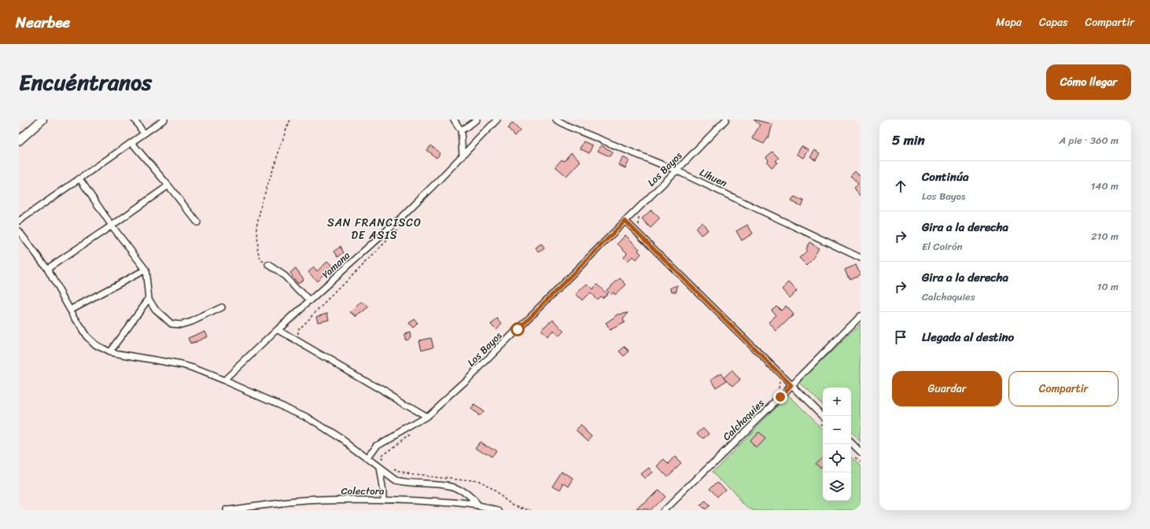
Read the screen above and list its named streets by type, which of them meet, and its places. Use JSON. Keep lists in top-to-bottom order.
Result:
{
  "streets": {
    "street": [
      "Los Bayos",
      "Lihuen",
      "Yamana",
      "Calchaquies",
      "Colectora"
    ]
  },
  "crossings": [
    ["Los Bayos", "Lihuen"]
  ],
  "districts": ["SAN FRANCISCO DE ASIS"],
  "page": {
    "header": "Nearbee",
    "nav": ["Mapa", "Capas", "Compartir"],
    "title": "Encuéntranos",
    "buttons": [
      "Cómo llegar",
      ["Guardar", "Compartir"]
    ],
    "heading": ["5 min", "A pie · 360 m"],
    "list": [
      ["Continúa", "Los Bayos", "140 m"],
      ["Gira a la derecha", "El Coirón", "210 m"],
      ["Gira a la derecha", "Calchaquies", "10 m"],
      "Llegada al destino"
    ],
    "map_buttons": ["+", "−"]
  }
}
